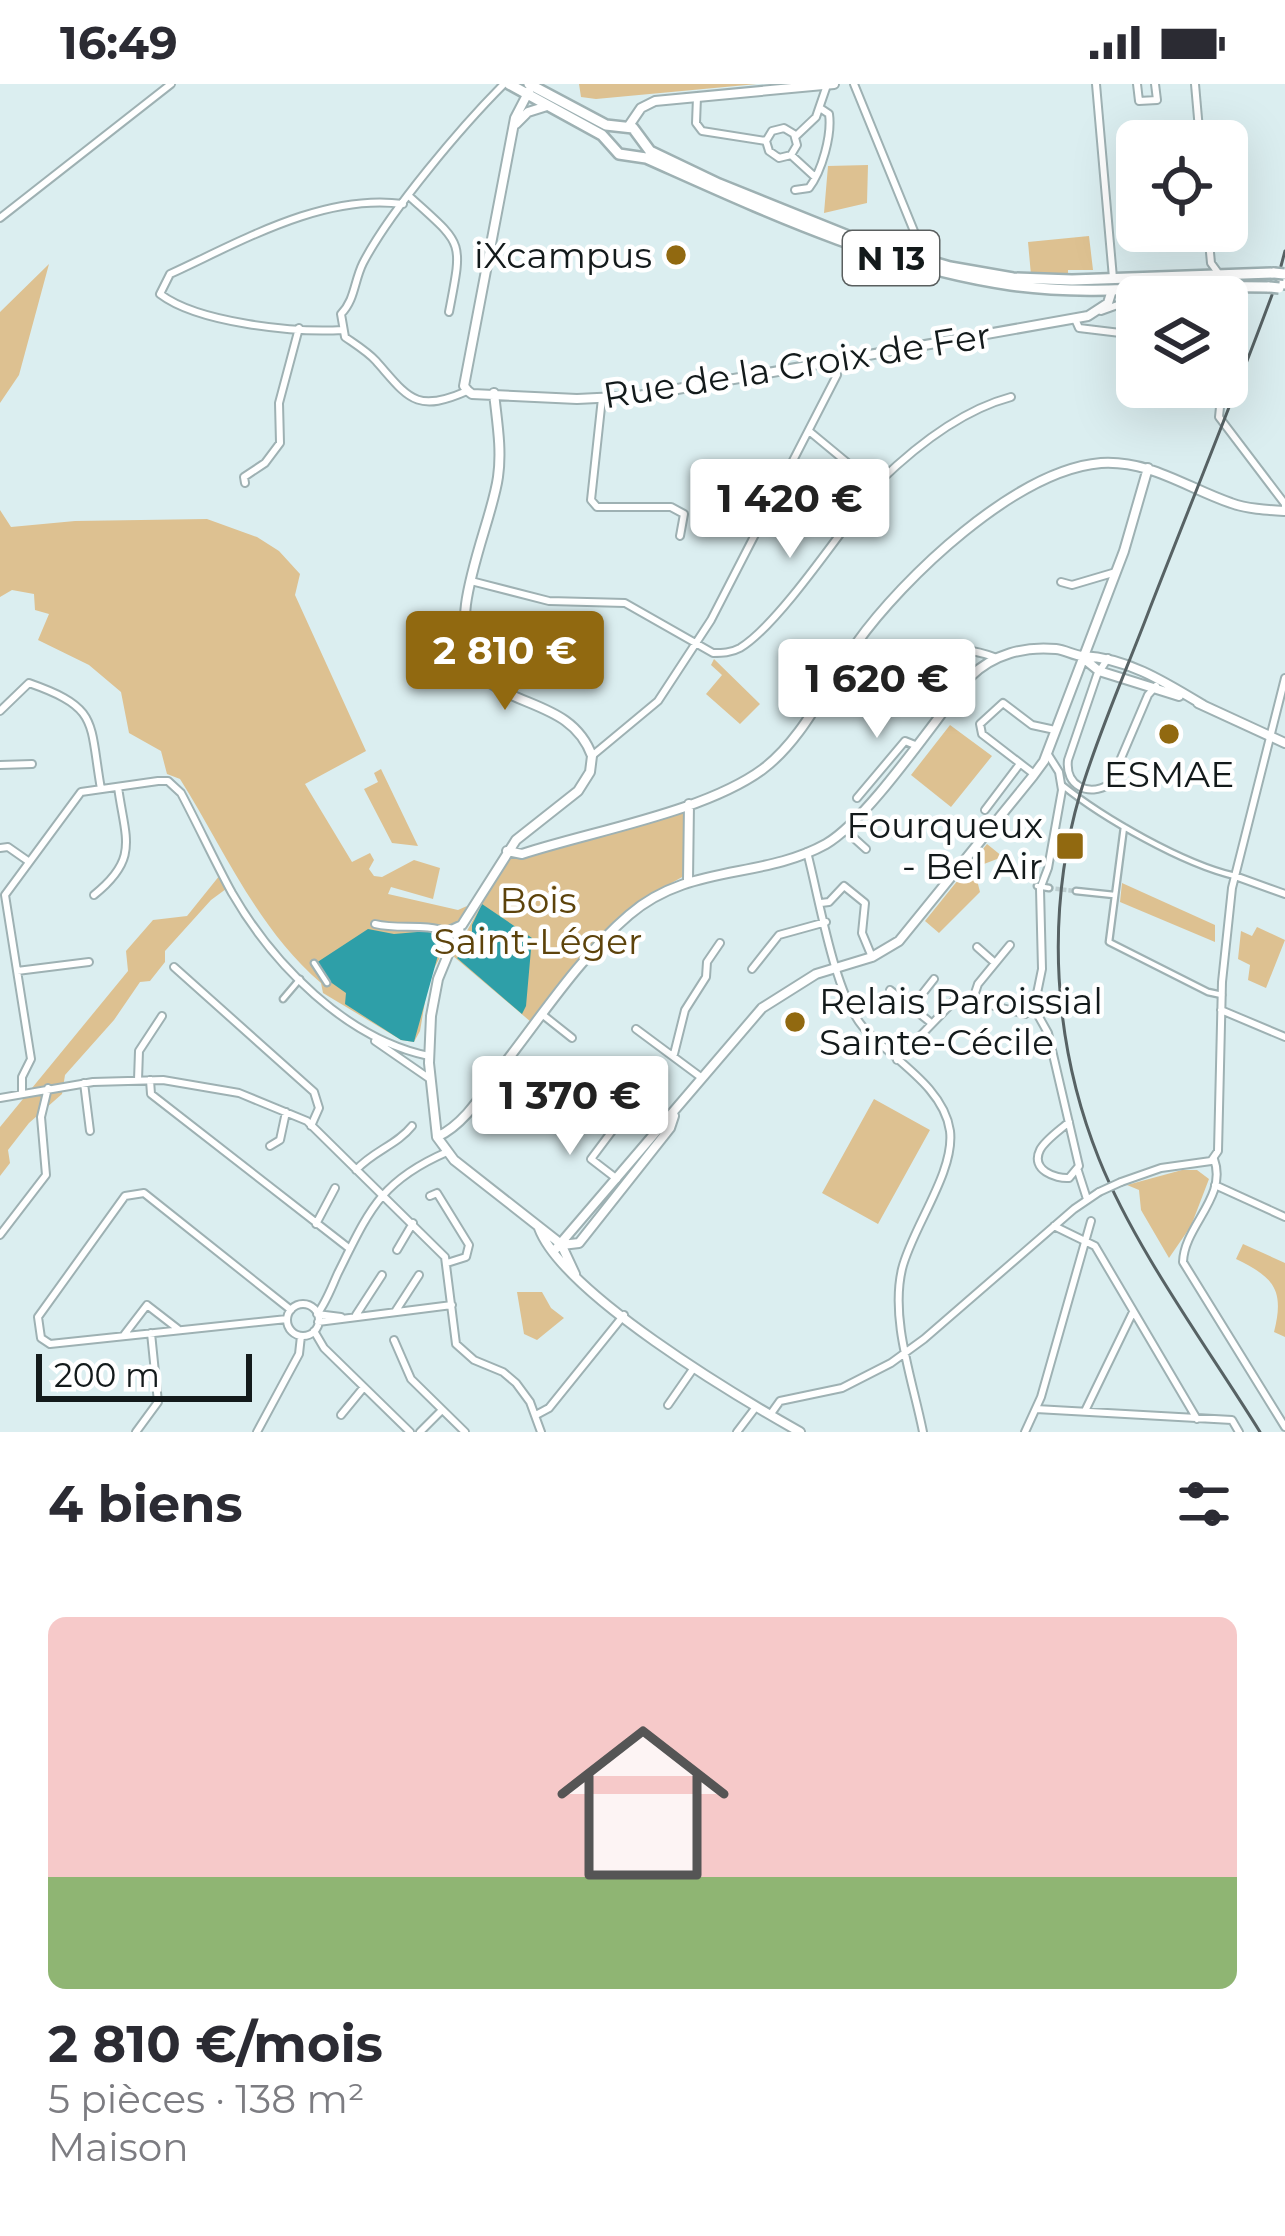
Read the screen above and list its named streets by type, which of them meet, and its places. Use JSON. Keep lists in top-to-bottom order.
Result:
{
  "streets": {
    "main road": ["N 13"],
    "street": ["Rue de la Croix de Fer"]
  },
  "parks": ["Bois Saint-Léger"],
  "places": {
    "other": ["iXcampus", "ESMAE", "Relais Paroissial Sainte-Cécile"],
    "transit": ["Fourqueux - Bel Air"]
  },
  "scale_bar": "200 m",
  "page": {
    "status": "16:49",
    "price": [
      "1 420 €",
      "2 810 €",
      "1 620 €",
      "1 370 €"
    ],
    "scale": "200 m",
    "heading": "4 biens",
    "list": [
      {
        "name": "2 810 €/mois",
        "note": "5 pièces · 138 m² · Maison"
      }
    ]
  }
}
